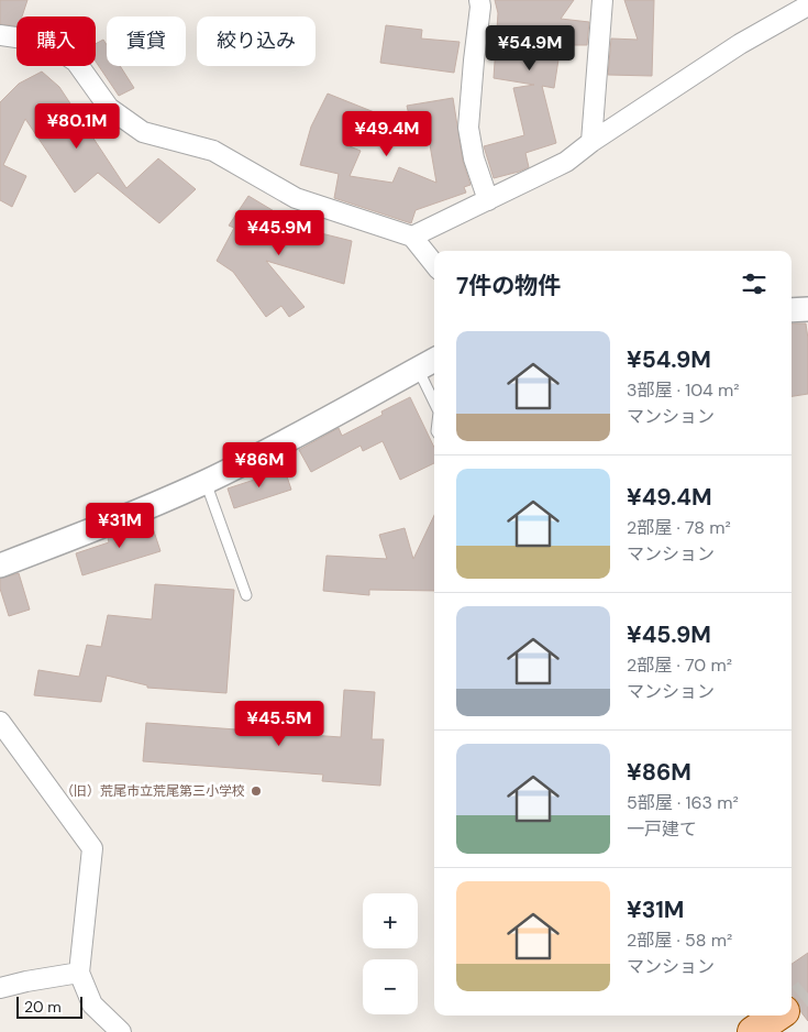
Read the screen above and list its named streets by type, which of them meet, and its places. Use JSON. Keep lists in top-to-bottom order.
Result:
{
  "places": ["（旧）荒尾市立荒尾第三小学校"],
  "scale_bar": "20 m",
  "page": {
    "chip": ["購入", "賃貸", "絞り込み"],
    "price": [
      "¥54.9M",
      "¥80.1M",
      "¥49.4M",
      "¥45.9M",
      "¥86M",
      "¥31M",
      "¥45.5M"
    ],
    "heading": "7件の物件",
    "list": [
      {
        "name": "¥54.9M",
        "note": "3部屋 · 104 m² · マンション"
      },
      {
        "name": "¥49.4M",
        "note": "2部屋 · 78 m² · マンション"
      },
      {
        "name": "¥45.9M",
        "note": "2部屋 · 70 m² · マンション"
      },
      {
        "name": "¥86M",
        "note": "5部屋 · 163 m² · 一戸建て"
      },
      {
        "name": "¥31M",
        "note": "2部屋 · 58 m² · マンション"
      }
    ],
    "map_buttons": ["+", "−"],
    "scale": "20 m"
  }
}
